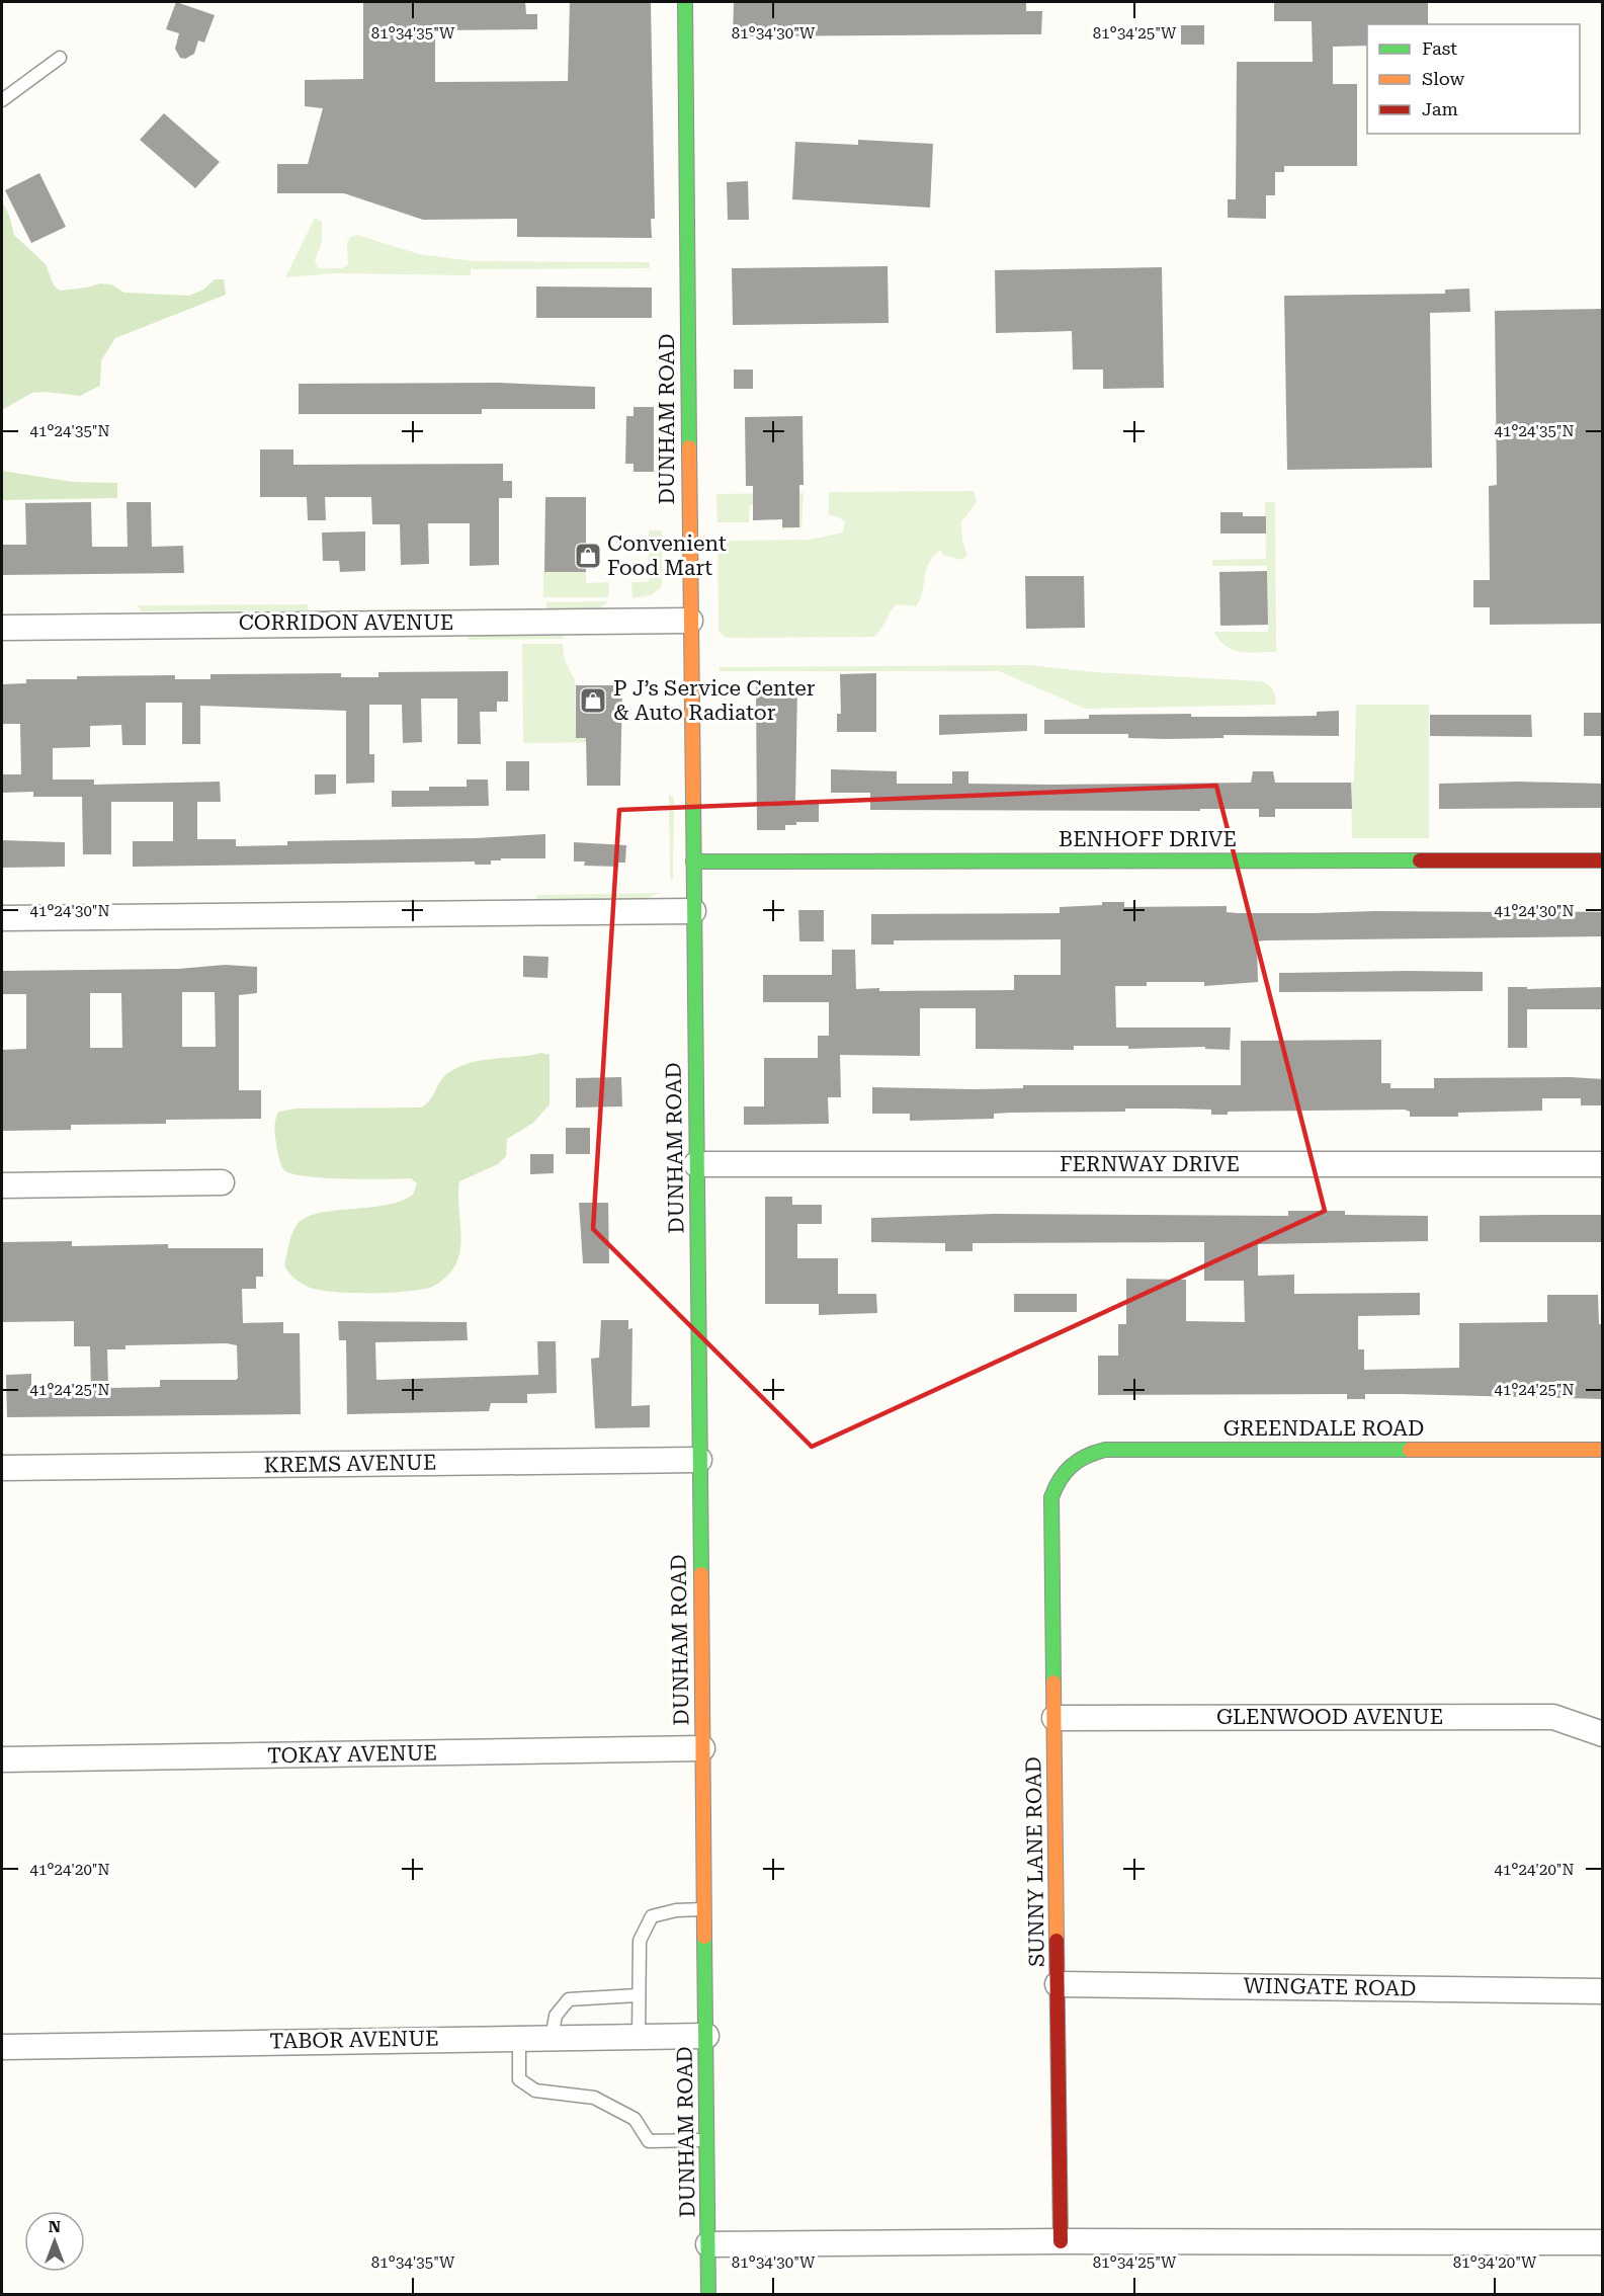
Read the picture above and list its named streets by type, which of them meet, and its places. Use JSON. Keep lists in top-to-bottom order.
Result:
{
  "streets": {
    "street": [
      "DUNHAM ROAD",
      "CORRIDON AVENUE",
      "BENHOFF DRIVE",
      "FERNWAY DRIVE",
      "GREENDALE ROAD",
      "KREMS AVENUE",
      "GLENWOOD AVENUE",
      "TOKAY AVENUE",
      "SUNNY LANE ROAD",
      "WINGATE ROAD",
      "TABOR AVENUE"
    ]
  },
  "crossings": [
    ["DUNHAM ROAD", "CORRIDON AVENUE"],
    ["DUNHAM ROAD", "BENHOFF DRIVE"],
    ["DUNHAM ROAD", "FERNWAY DRIVE"],
    ["DUNHAM ROAD", "KREMS AVENUE"],
    ["DUNHAM ROAD", "TOKAY AVENUE"],
    ["DUNHAM ROAD", "TABOR AVENUE"],
    ["GREENDALE ROAD", "SUNNY LANE ROAD"],
    ["GLENWOOD AVENUE", "SUNNY LANE ROAD"],
    ["SUNNY LANE ROAD", "WINGATE ROAD"]
  ],
  "places": {
    "shop": ["Convenient Food Mart", "P J’s Service Center & Auto Radiator"]
  },
  "legend": ["Fast", "Slow", "Jam"],
  "north": "top",
  "coordinates": [
    "81°34'35\"W",
    "81°34'30\"W",
    "81°34'25\"W",
    "41°24'35\"N",
    "41°24'30\"N",
    "41°24'25\"N",
    "41°24'20\"N",
    "81°34'20\"W"
  ]
}
